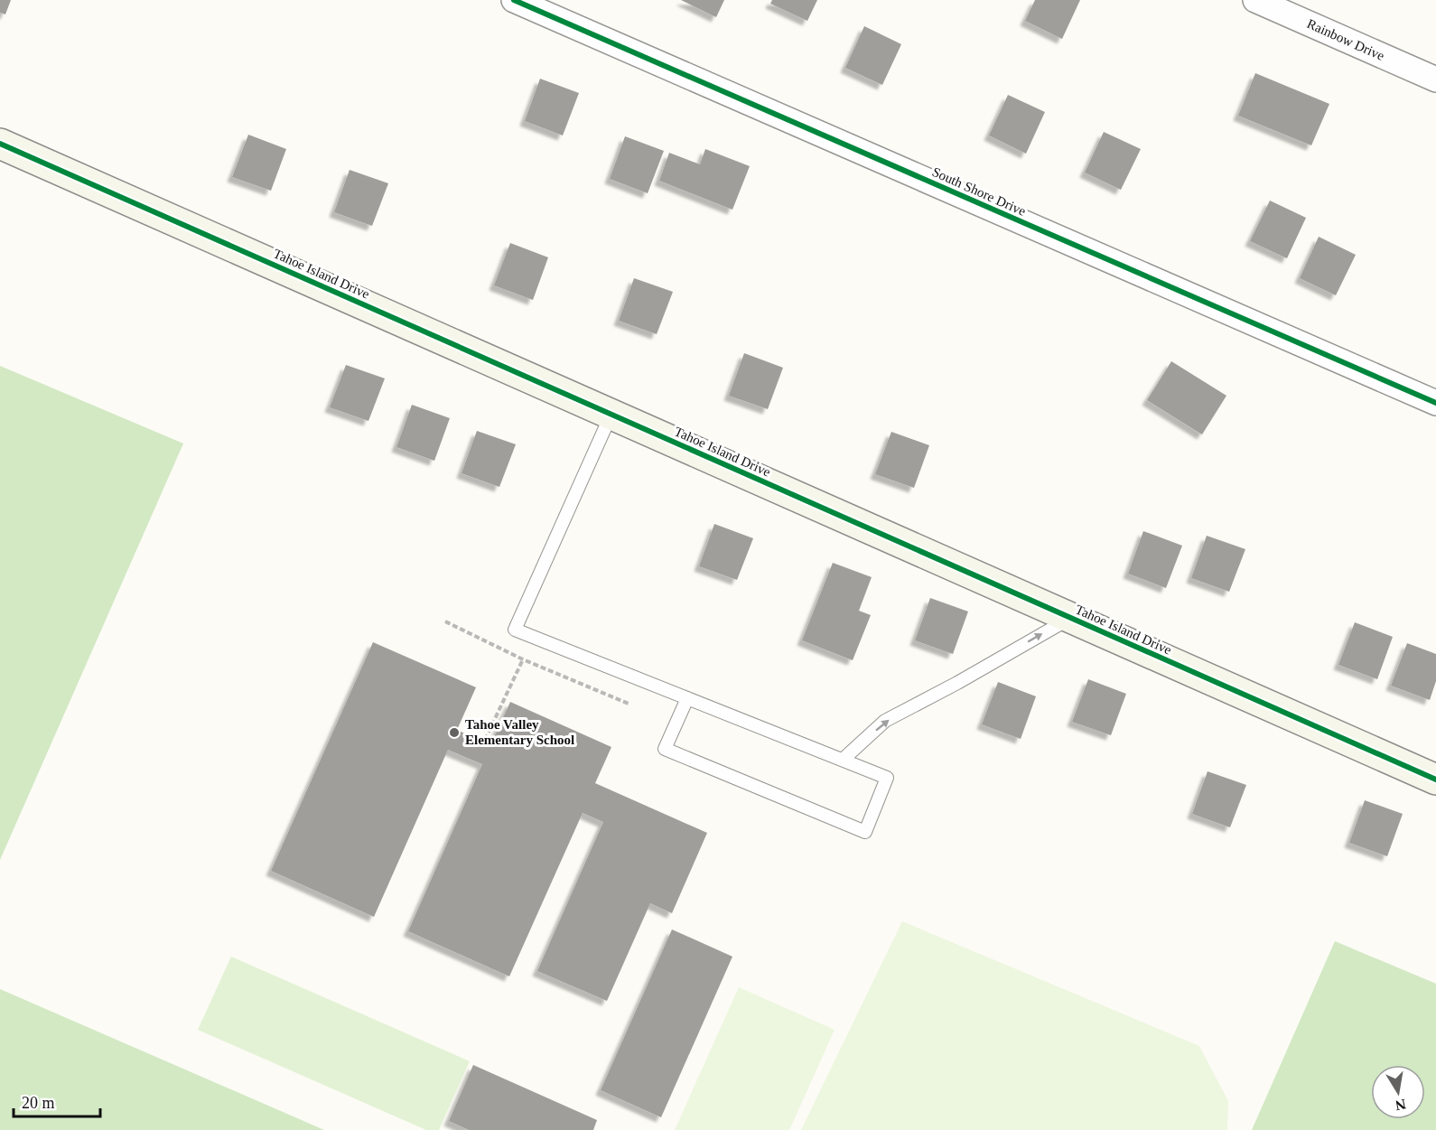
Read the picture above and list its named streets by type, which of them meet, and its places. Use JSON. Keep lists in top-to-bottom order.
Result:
{
  "streets": {
    "street": ["Rainbow Drive", "South Shore Drive", "Tahoe Island Drive"]
  },
  "places": ["Tahoe Valley Elementary School"],
  "scale_bar": "20 m",
  "north": "bottom"
}
